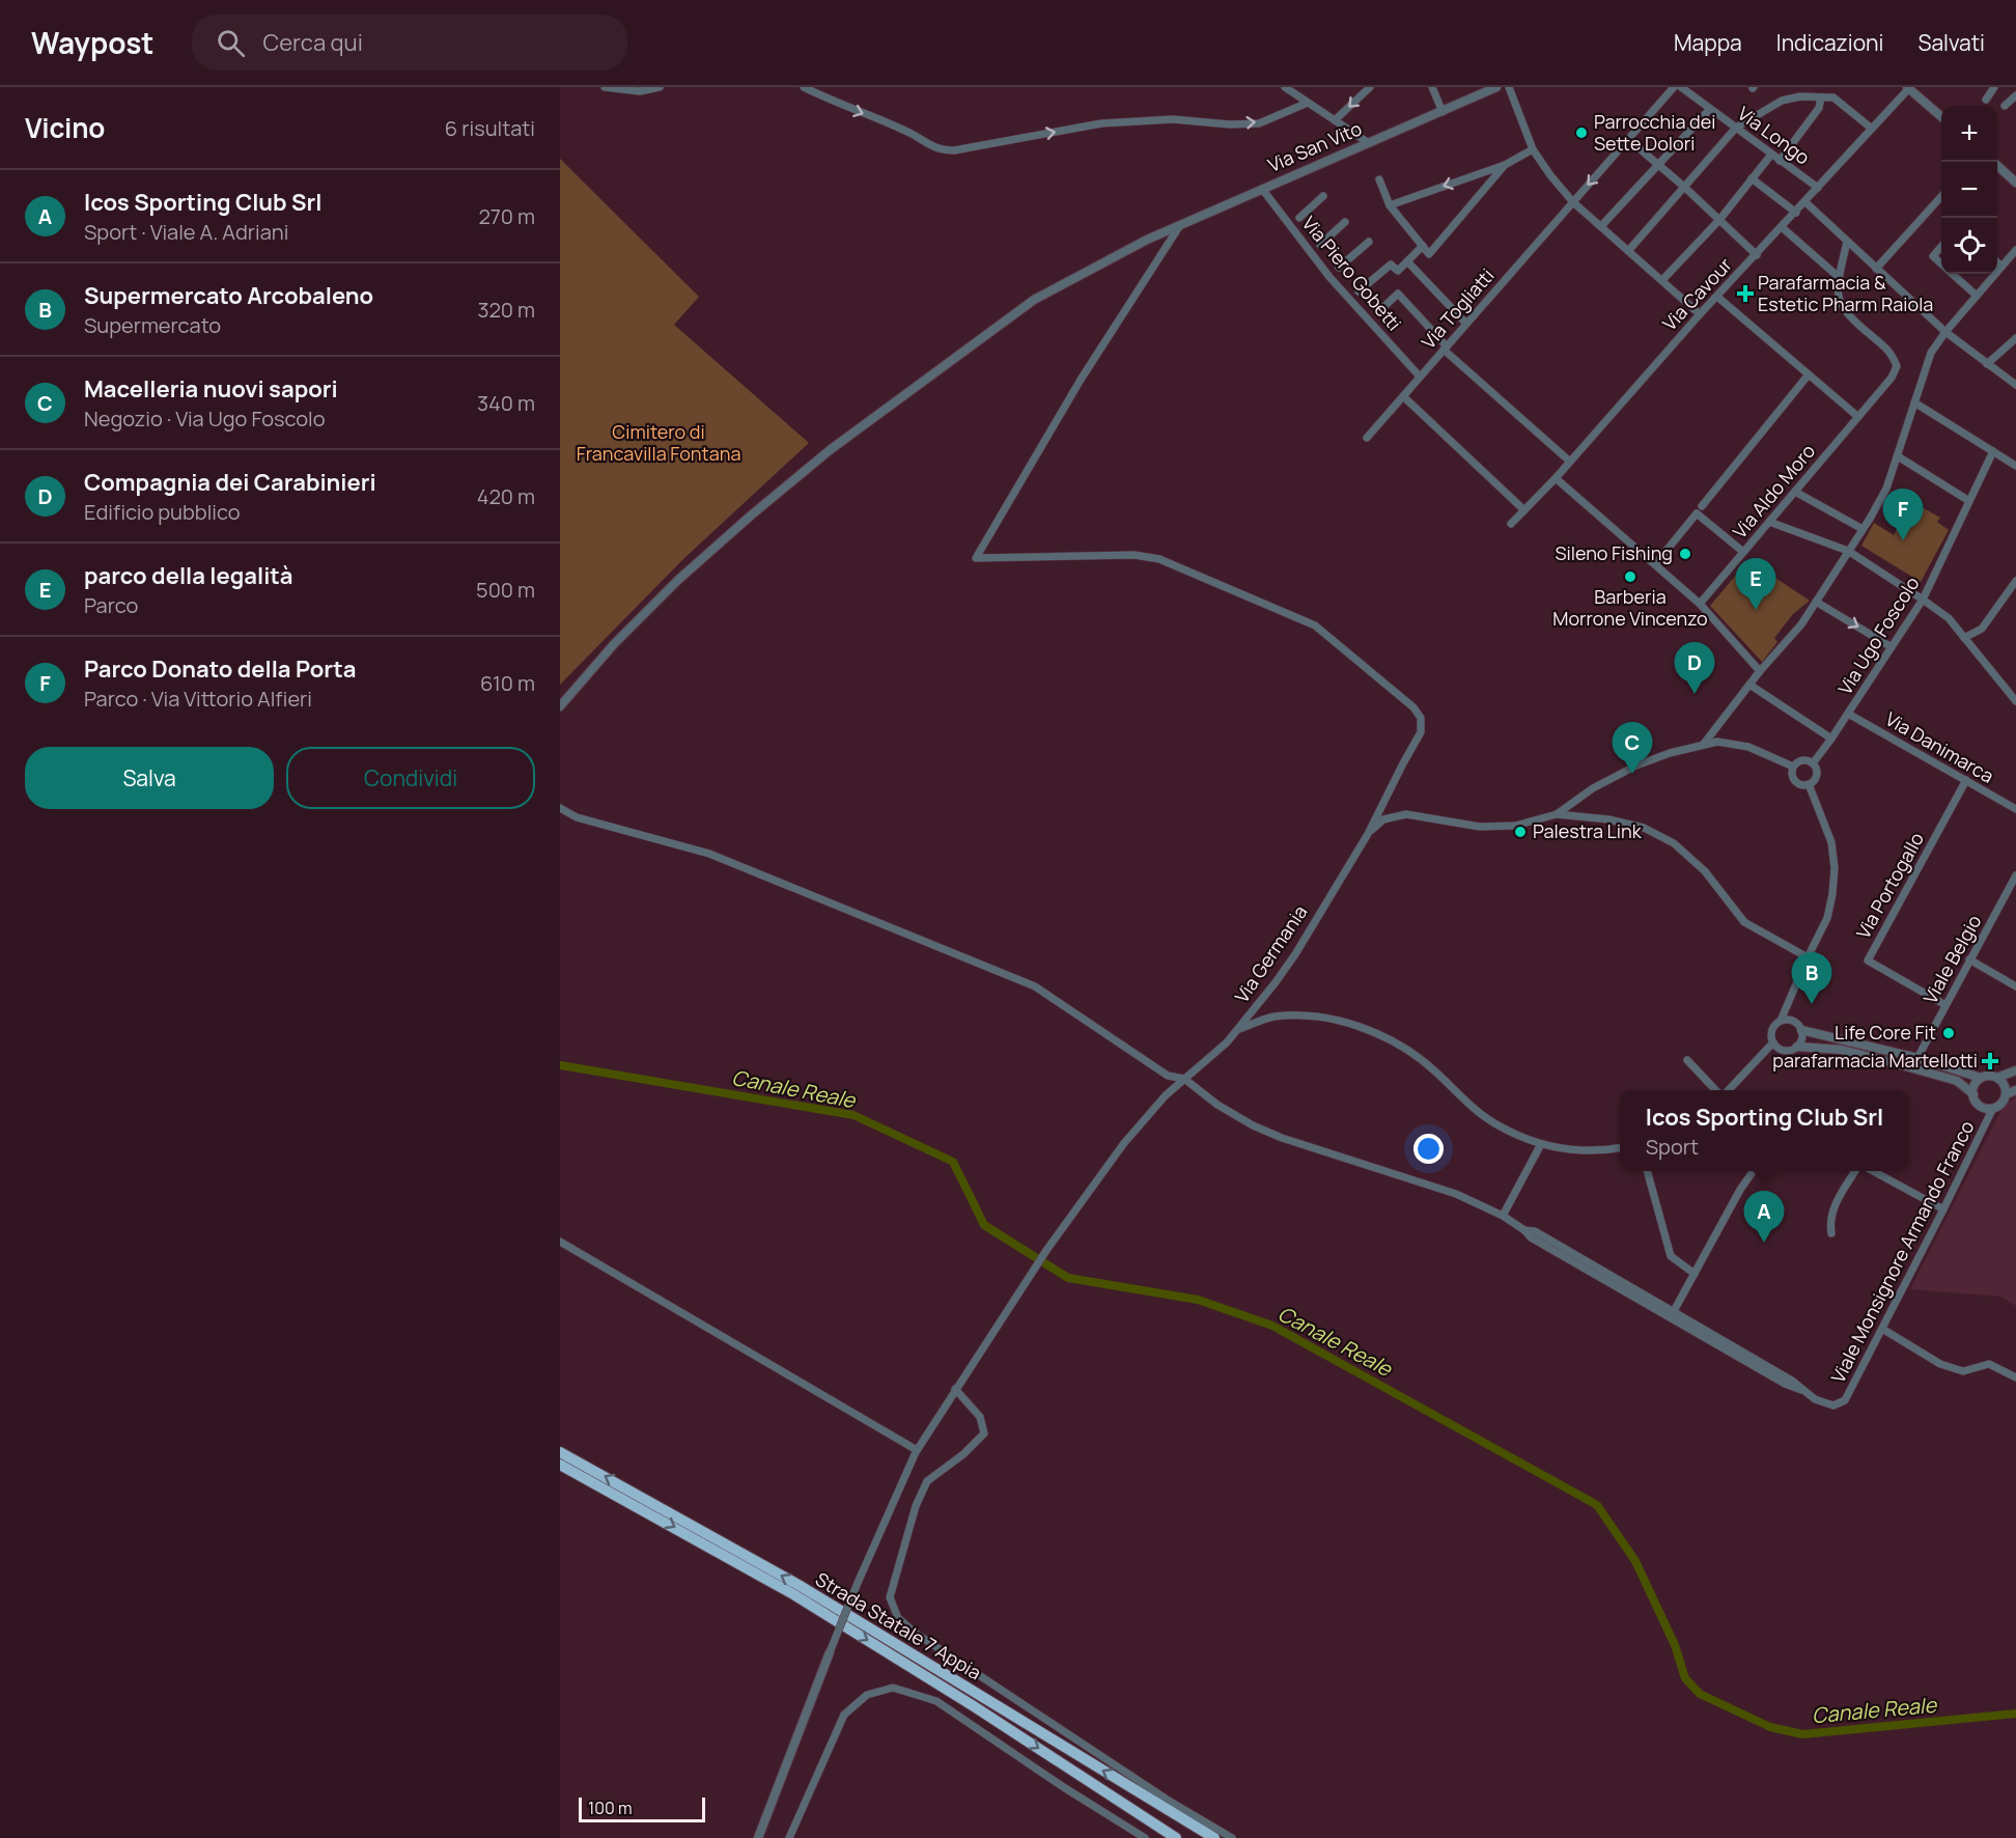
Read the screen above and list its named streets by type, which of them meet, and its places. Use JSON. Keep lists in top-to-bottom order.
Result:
{
  "streets": {
    "highway": ["Strada Statale 7 Appia"],
    "street": [
      "Via Longo",
      "Via San Vito",
      "Via Piero Gobetti",
      "Via Cavour",
      "Via Togliatti",
      "Via Aldo Moro",
      "Via Ugo Foscolo",
      "Via Danimarca",
      "Via Portogallo",
      "Via Germania",
      "Viale Belgio",
      "Viale Monsignore Armando Franco"
    ]
  },
  "crossings": [
    ["Via Longo", "Via Cavour"],
    ["Via San Vito", "Via Piero Gobetti"],
    ["Via San Vito", "Via Germania"],
    ["Via Piero Gobetti", "Via Togliatti"],
    ["Via Ugo Foscolo", "Via Danimarca"],
    ["Via Danimarca", "Via Portogallo"],
    ["Via Portogallo", "Viale Belgio"],
    ["Via Germania", "Viale Monsignore Armando Franco"]
  ],
  "water": ["Canale Reale"],
  "parks": ["Cimitero di Francavilla Fontana"],
  "places": {
    "other": [
      "Parrocchia dei Sette Dolori",
      "Sileno Fishing",
      "Barberia Morrone Vincenzo",
      "Palestra Link",
      "Life Core Fit"
    ],
    "health": ["Parafarmacia & Estetic Pharm Raiola", "parafarmacia Martellotti"]
  },
  "scale_bar": "100 m",
  "page": {
    "header": "Waypost",
    "search": "Cerca qui",
    "nav": ["Mappa", "Indicazioni", "Salvati"],
    "heading": ["Vicino", "6 risultati"],
    "map_buttons": ["+", "−"],
    "list": [
      {
        "mark": "A",
        "name": "Icos Sporting Club Srl",
        "note": "Sport · Viale A. Adriani",
        "value": "270 m"
      },
      {
        "mark": "B",
        "name": "Supermercato Arcobaleno",
        "note": "Supermercato",
        "value": "320 m"
      },
      {
        "mark": "C",
        "name": "Macelleria nuovi sapori",
        "note": "Negozio · Via Ugo Foscolo",
        "value": "340 m"
      },
      {
        "mark": "D",
        "name": "Compagnia dei Carabinieri",
        "note": "Edificio pubblico",
        "value": "420 m"
      },
      {
        "mark": "E",
        "name": "parco della legalità",
        "note": "Parco",
        "value": "500 m"
      },
      {
        "mark": "F",
        "name": "Parco Donato della Porta",
        "note": "Parco · Via Vittorio Alfieri",
        "value": "610 m"
      }
    ],
    "pins": [
      "F",
      "E",
      "D",
      "C",
      "B",
      "A"
    ],
    "buttons": ["Salva", "Condividi"],
    "popup": ["Icos Sporting Club Srl", "Sport"],
    "scale": "100 m"
  }
}
